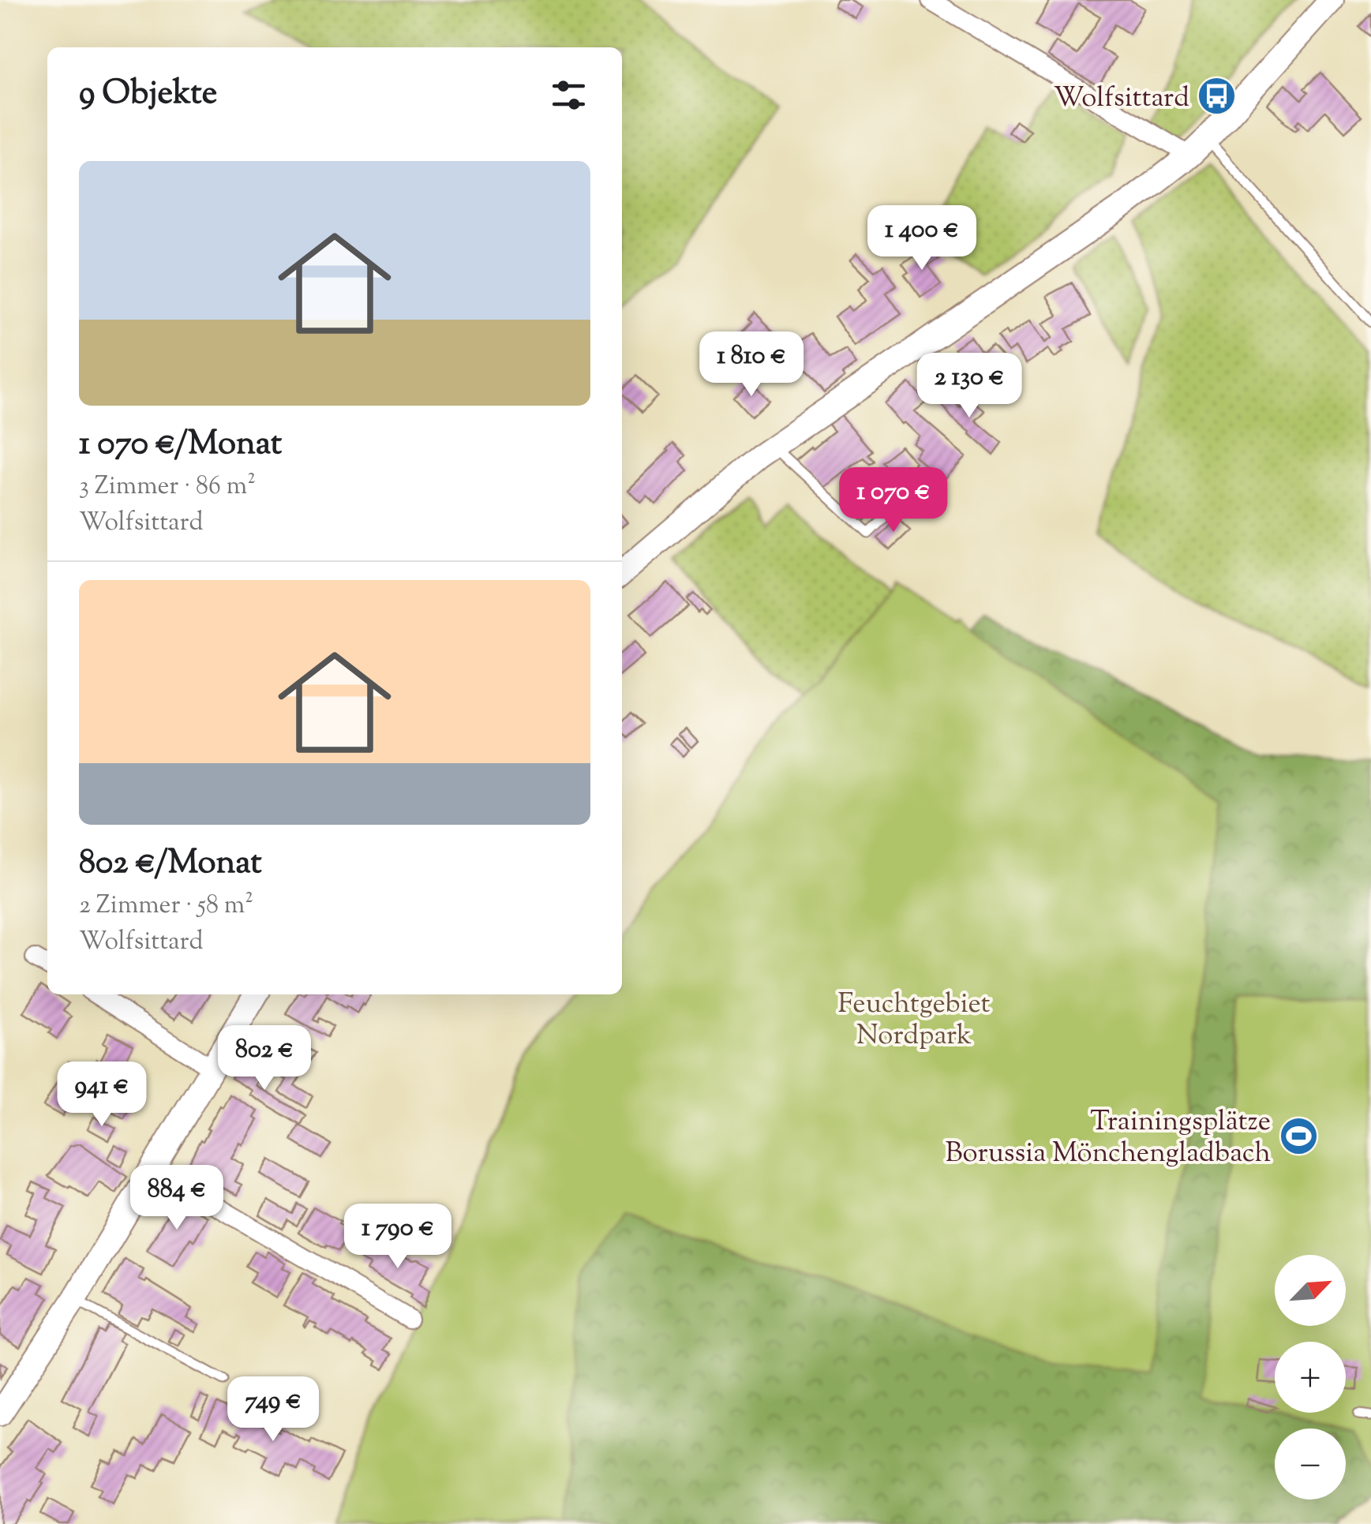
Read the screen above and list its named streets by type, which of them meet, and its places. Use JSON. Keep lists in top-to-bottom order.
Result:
{
  "parks": ["Feuchtgebiet Nordpark"],
  "places": {
    "bus stop": ["Wolfsittard"],
    "sports": ["Trainingsplätze Borussia Mönchengladbach"]
  },
  "north": "top right",
  "page": {
    "heading": "9 Objekte",
    "list": [
      {
        "name": "1 070 €/Monat",
        "note": "3 Zimmer · 86 m² · Wolfsittard"
      },
      {
        "name": "802 €/Monat",
        "note": "2 Zimmer · 58 m² · Wolfsittard"
      }
    ],
    "price": [
      "1 400 €",
      "1 810 €",
      "2 130 €",
      "1 070 €",
      "802 €",
      "941 €",
      "884 €",
      "1 790 €",
      "749 €"
    ],
    "map_buttons": ["+", "−"]
  }
}
